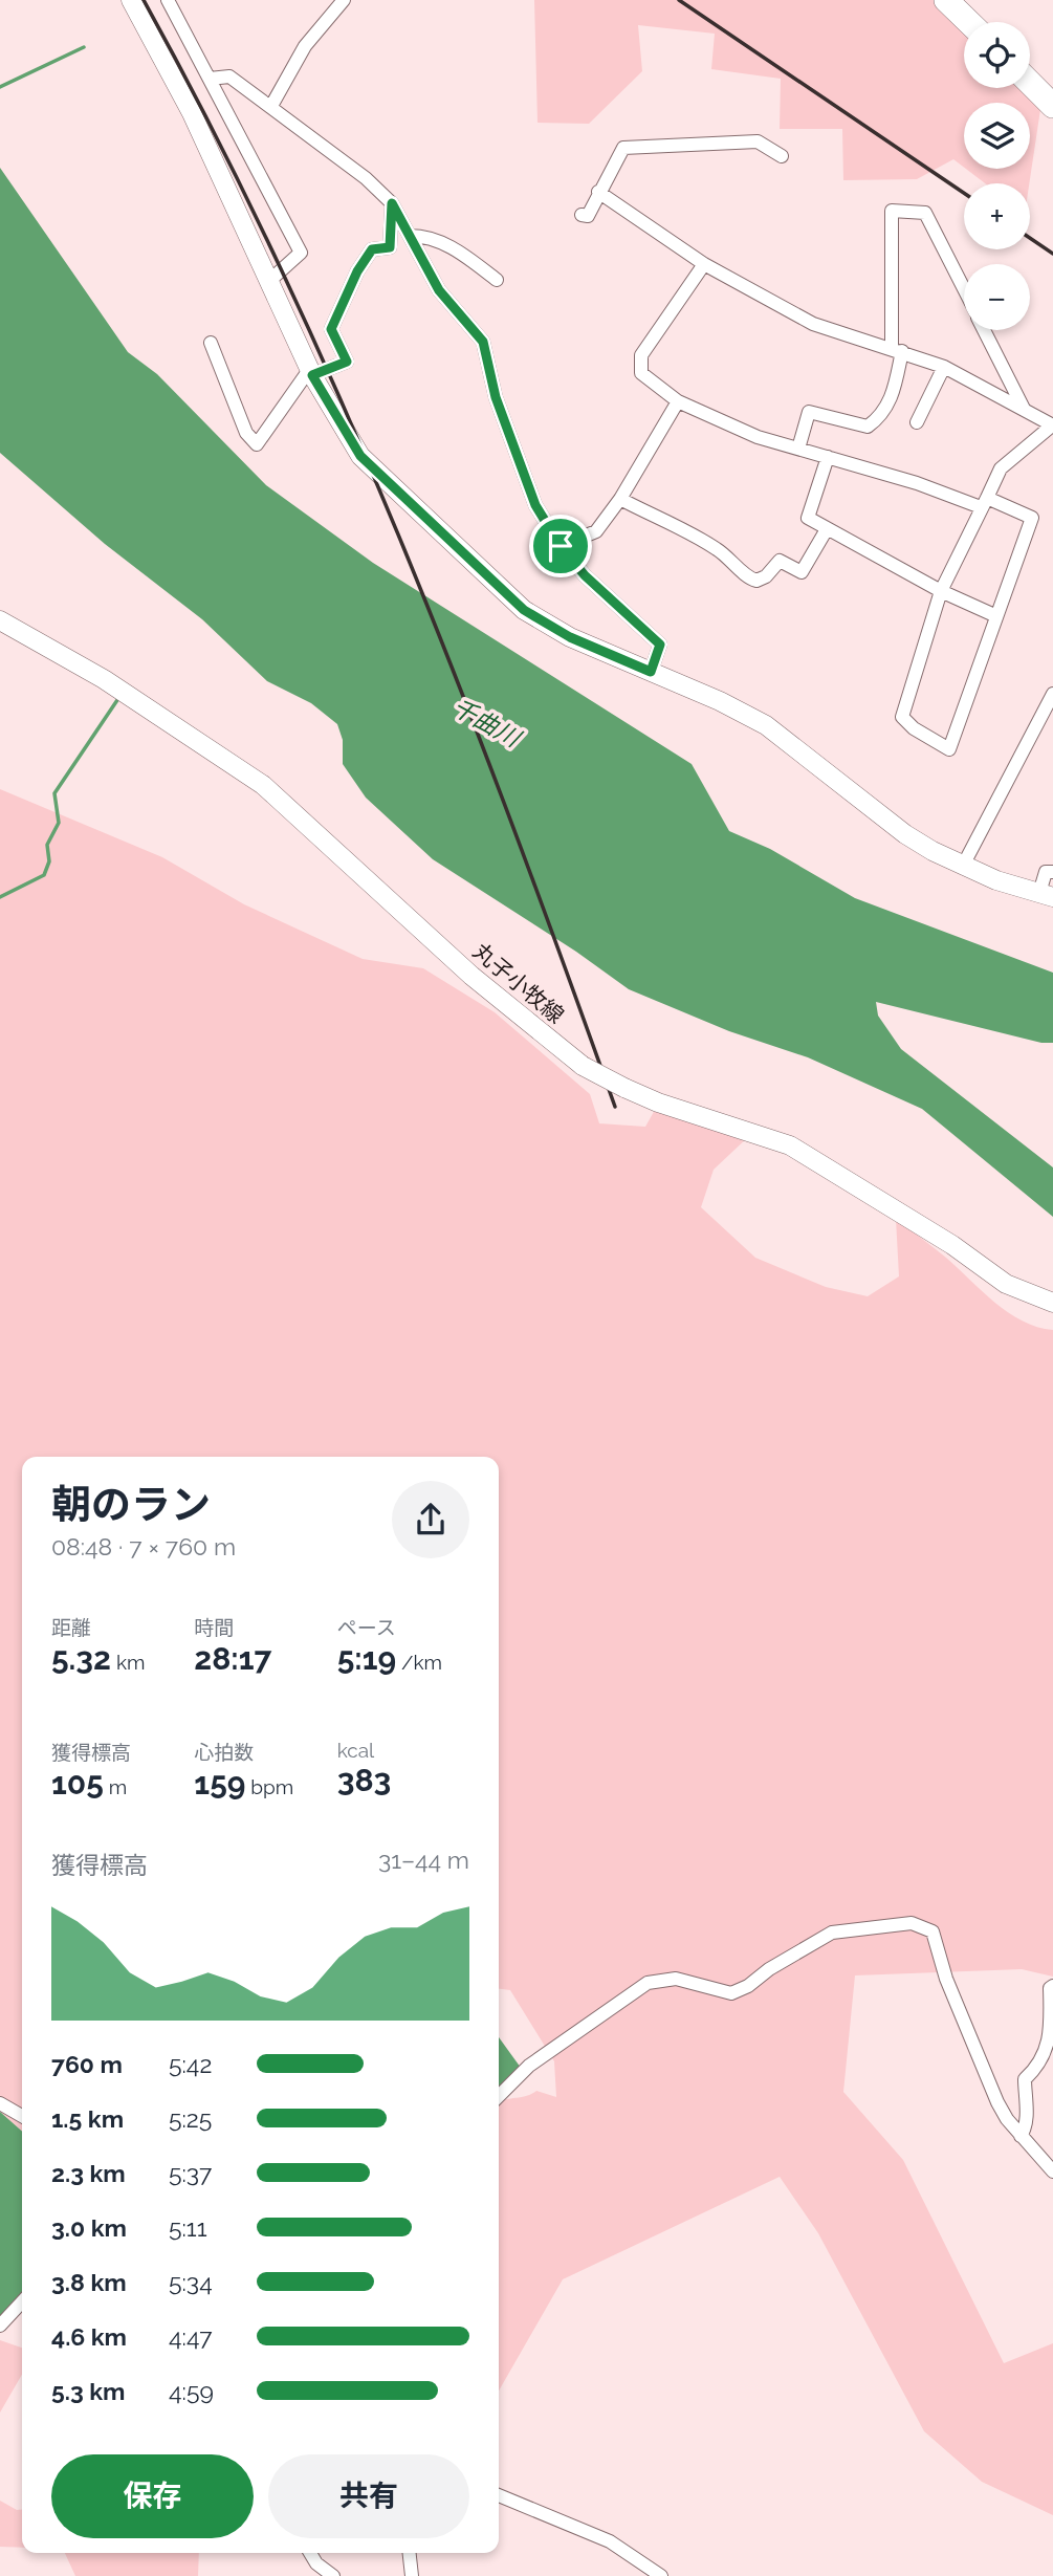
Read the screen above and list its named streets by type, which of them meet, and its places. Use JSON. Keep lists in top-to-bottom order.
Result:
{
  "streets": {
    "street": ["丸子小牧線"]
  },
  "water": ["千曲川"],
  "page": {
    "map_buttons": ["+", "−"],
    "heading": ["朝のラン", "08:48 · 7 × 760 m"],
    "stats": [
      ["距離", "5.32 km"],
      ["時間", "28:17"],
      ["ペース", "5:19 /km"],
      ["獲得標高", "105 m"],
      ["心拍数", "159 bpm"],
      ["kcal", "383"]
    ],
    "chart": ["獲得標高", "31–44 m"],
    "list": [
      {
        "name": "760 m",
        "note": "5:42"
      },
      {
        "name": "1.5 km",
        "note": "5:25"
      },
      {
        "name": "2.3 km",
        "note": "5:37"
      },
      {
        "name": "3.0 km",
        "note": "5:11"
      },
      {
        "name": "3.8 km",
        "note": "5:34"
      },
      {
        "name": "4.6 km",
        "note": "4:47"
      },
      {
        "name": "5.3 km",
        "note": "4:59"
      }
    ],
    "buttons": ["保存", "共有"]
  }
}
